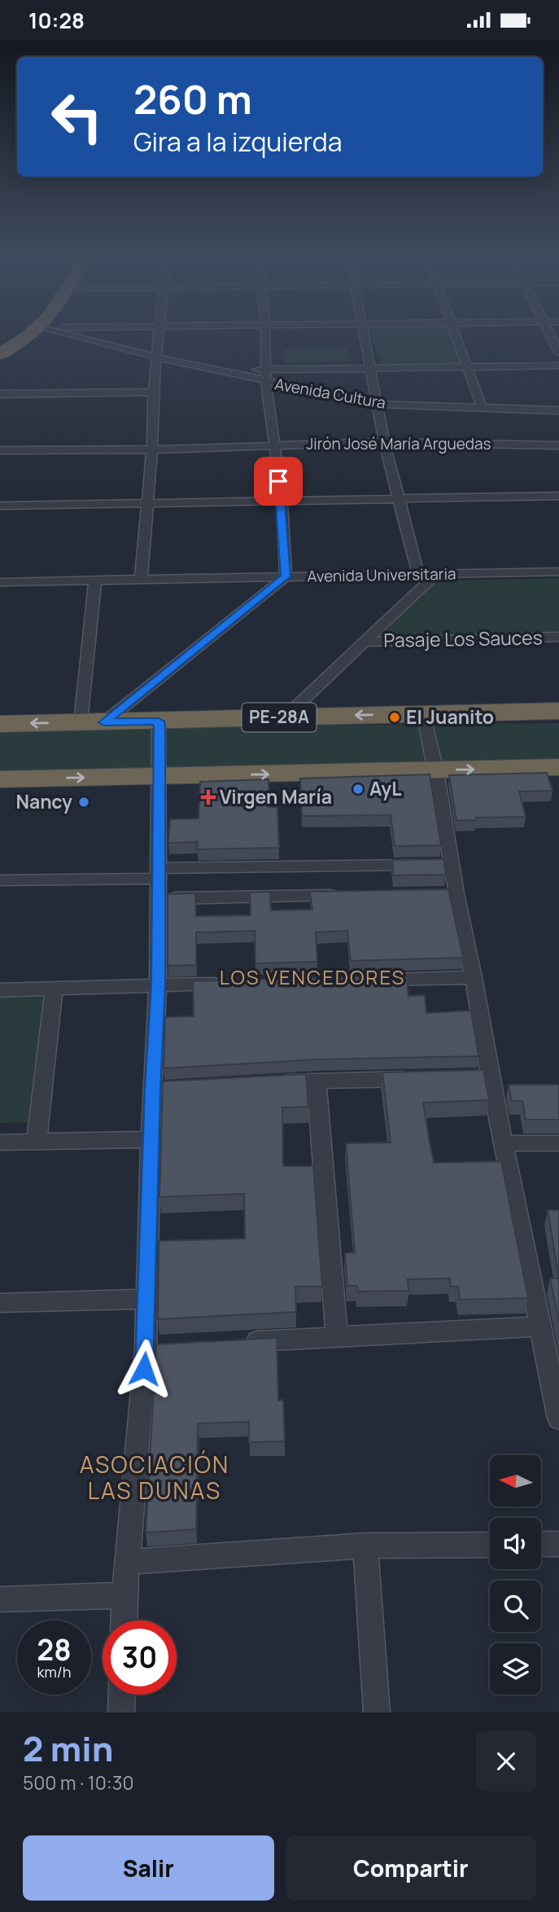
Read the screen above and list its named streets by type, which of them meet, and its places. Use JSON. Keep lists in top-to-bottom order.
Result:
{
  "streets": {
    "highway": ["PE-28A"],
    "street": [
      "Avenida Cultura",
      "Jirón José María Arguedas",
      "Avenida Universitaria",
      "Pasaje Los Sauces"
    ]
  },
  "districts": ["LOS VENCEDORES", "ASOCIACIÓN LAS DUNAS"],
  "places": {
    "other": ["El Juanito", "AyL", "Nancy"],
    "health": ["Virgen María"]
  },
  "north": "left",
  "page": {
    "status": "10:28",
    "turn": ["260 m", "Gira a la izquierda"],
    "speed": "28 km/h",
    "limit": "30",
    "heading": ["2 min", "500 m · 10:30"],
    "buttons": ["Salir", "Compartir"]
  }
}
